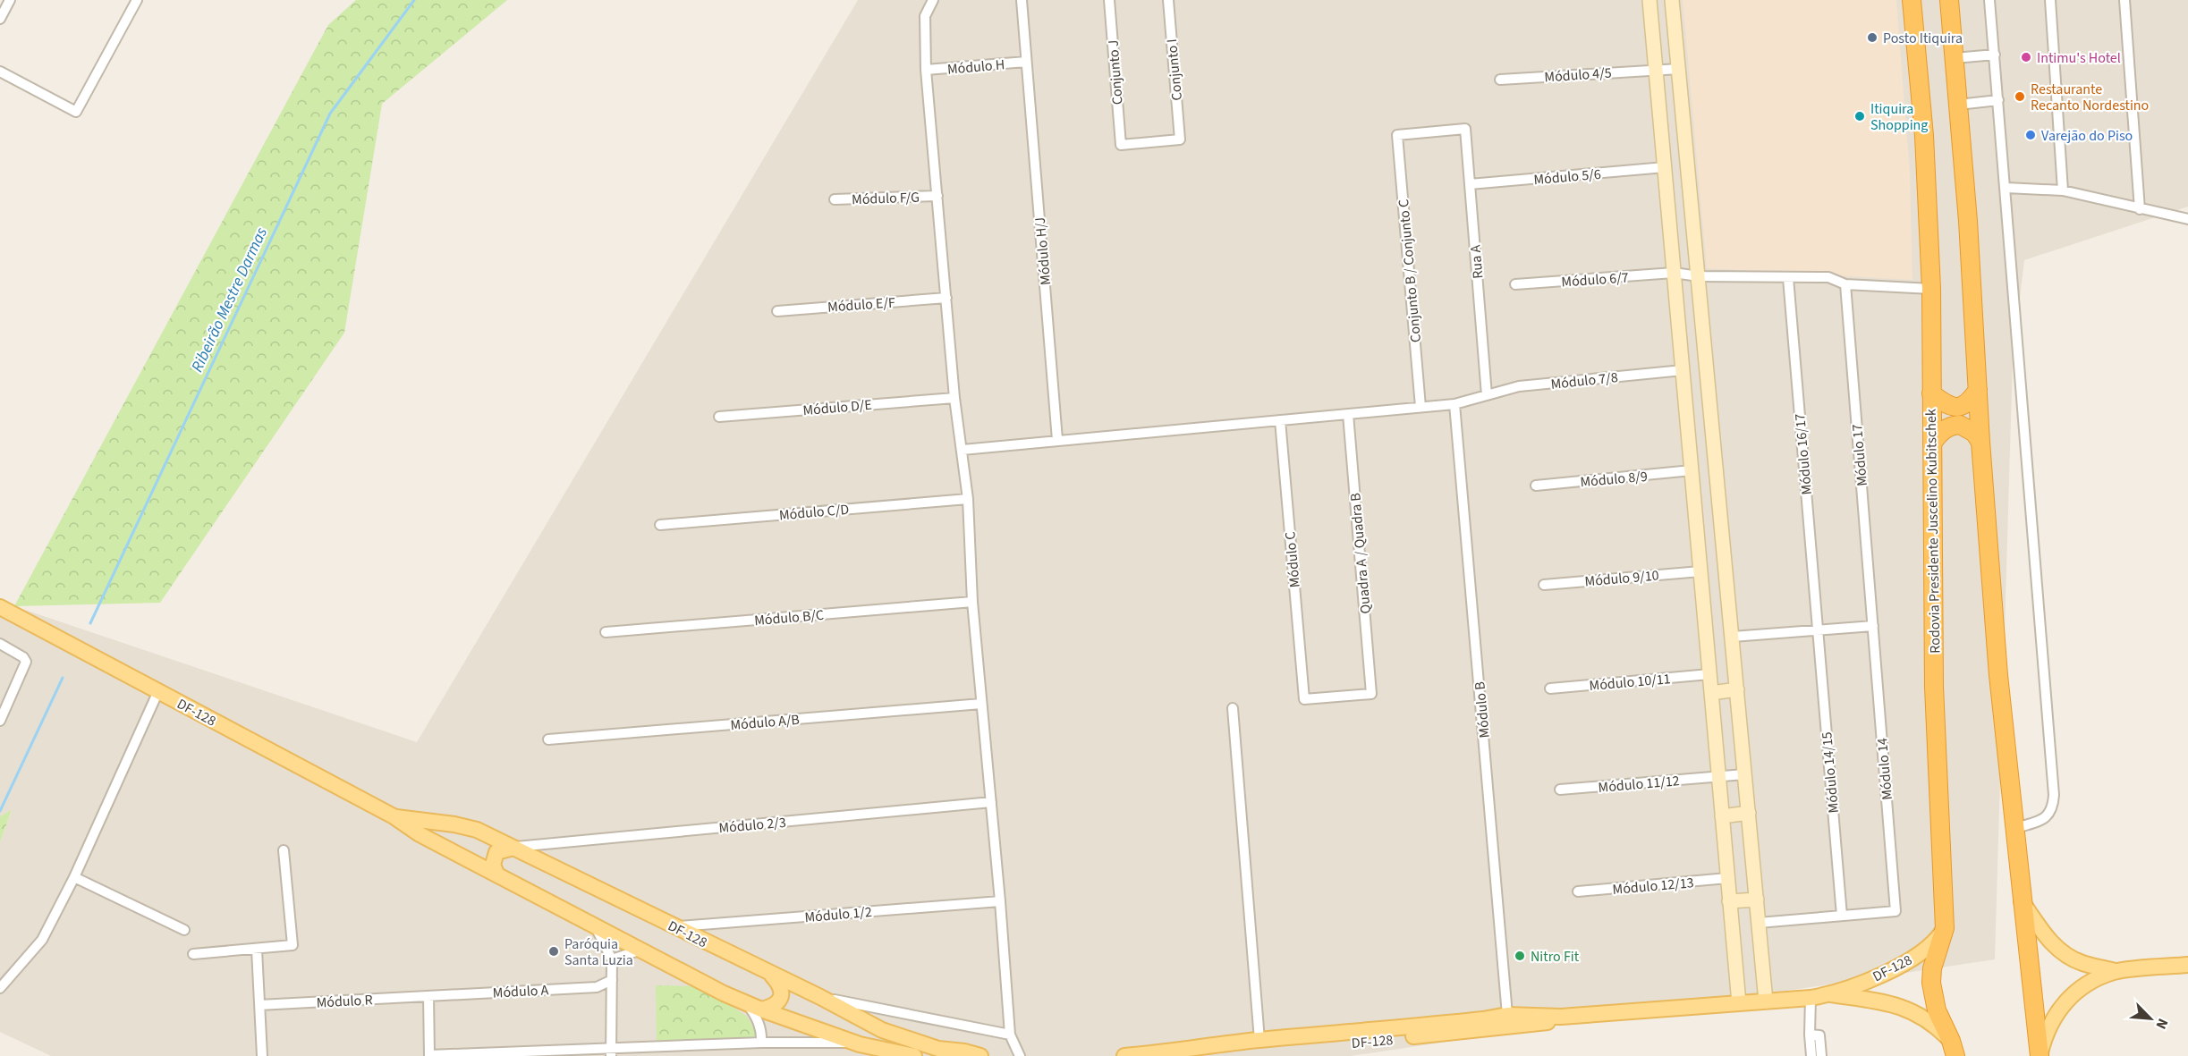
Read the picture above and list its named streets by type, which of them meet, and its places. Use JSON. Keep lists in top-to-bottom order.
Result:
{
  "streets": {
    "highway": ["Rodovia Presidente Juscelino Kubitschek"],
    "main road": ["DF-128"],
    "street": [
      "Módulo H",
      "Conjunto I",
      "Conjunto J",
      "Módulo 4/5",
      "Módulo 5/6",
      "Módulo F/G",
      "Módulo H/J",
      "Rua A",
      "Conjunto B / Conjunto C",
      "Módulo 6/7",
      "Módulo E/F",
      "Módulo 7/8",
      "Módulo D/E",
      "Módulo 16/17",
      "Módulo 17",
      "Módulo 8/9",
      "Módulo C/D",
      "Quadra A / Quadra B",
      "Módulo C",
      "Módulo 9/10",
      "Módulo B/C",
      "Módulo 10/11",
      "Módulo B",
      "Módulo A/B",
      "Módulo 14",
      "Módulo 14/15",
      "Módulo 11/12",
      "Módulo 2/3",
      "Módulo 12/13",
      "Módulo 1/2",
      "Módulo A",
      "Módulo R"
    ]
  },
  "crossings": [
    ["Módulo H", "Módulo H/J"],
    ["Conjunto I", "Conjunto J"],
    ["Módulo 5/6", "Rua A"],
    ["Módulo H/J", "Módulo 7/8"],
    ["Rua A", "Conjunto B / Conjunto C"],
    ["Rua A", "Módulo 7/8"],
    ["Conjunto B / Conjunto C", "Módulo 7/8"],
    ["Módulo 6/7", "Módulo 16/17"],
    ["Módulo 6/7", "Módulo 17"],
    ["Módulo 6/7", "Rodovia Presidente Juscelino Kubitschek"],
    ["Módulo 7/8", "Quadra A / Quadra B"],
    ["Módulo 7/8", "Módulo C"],
    ["Módulo 7/8", "Módulo B"],
    ["Módulo 16/17", "Módulo 14/15"],
    ["Módulo 17", "Módulo 14"],
    ["Rodovia Presidente Juscelino Kubitschek", "DF-128"],
    ["Quadra A / Quadra B", "Módulo C"],
    ["Módulo B", "DF-128"],
    ["DF-128", "Módulo 2/3"],
    ["DF-128", "Módulo 1/2"],
    ["Módulo 14", "Módulo 14/15"],
    ["Módulo A", "Módulo R"]
  ],
  "water": ["Ribeirão Mestre Darmas"],
  "places": [
    "Posto Itiquira",
    "Intimu's Hotel",
    "Restaurante Recanto Nordestino",
    "Itiquira Shopping",
    "Varejão do Piso",
    "Paróquia Santa Luzia",
    "Nitro Fit"
  ],
  "north": "bottom right"
}
